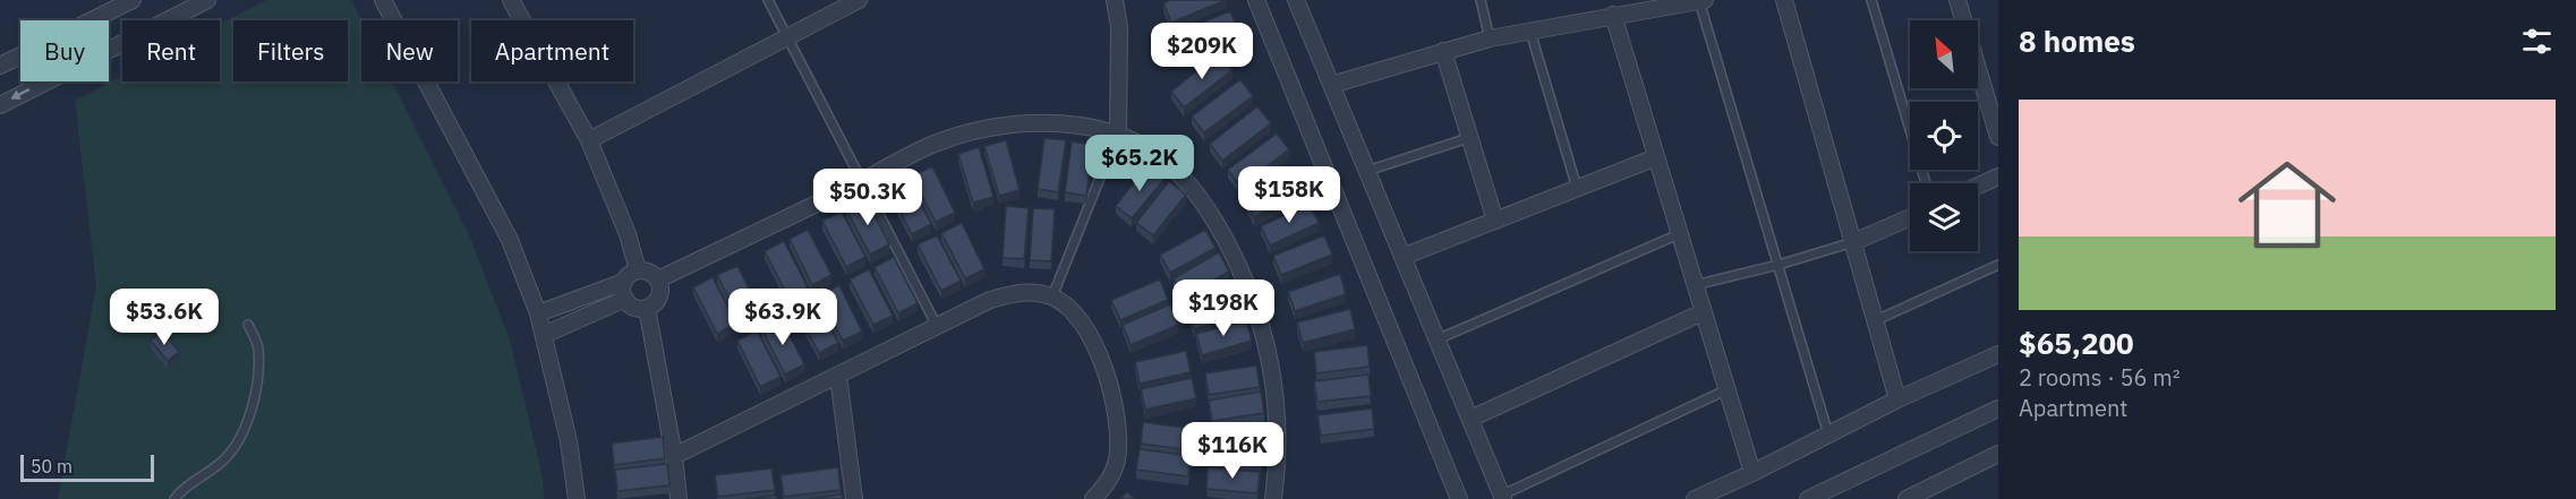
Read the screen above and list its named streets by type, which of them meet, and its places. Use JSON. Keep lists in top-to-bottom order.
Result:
{
  "scale_bar": "50 m",
  "north": "top left",
  "page": {
    "heading": "8 homes",
    "chip": [
      "Buy",
      "Rent",
      "Filters",
      "New",
      "Apartment"
    ],
    "price": [
      "$209K",
      "$65.2K",
      "$158K",
      "$50.3K",
      "$198K",
      "$53.6K",
      "$63.9K",
      "$116K"
    ],
    "list": [
      {
        "name": "$65,200",
        "note": "2 rooms · 56 m² · Apartment"
      }
    ],
    "scale": "50 m"
  }
}
